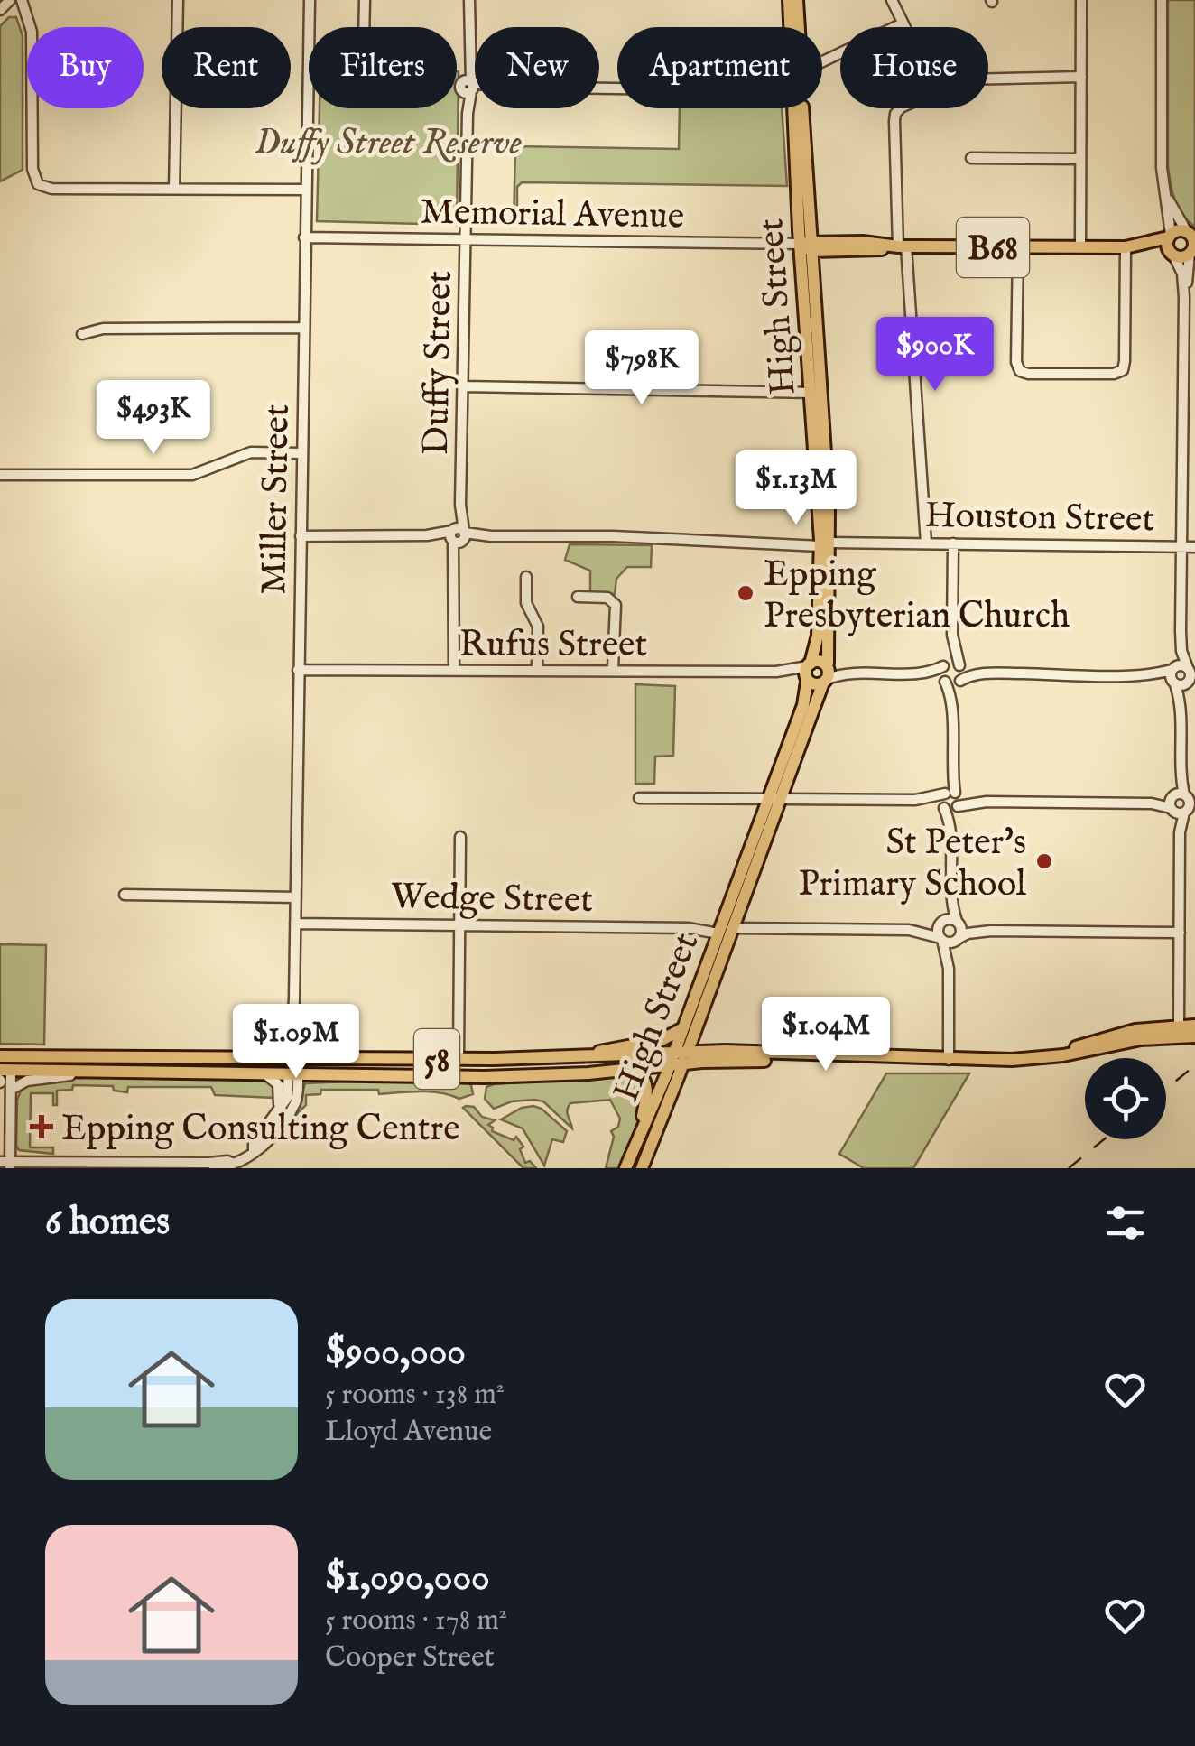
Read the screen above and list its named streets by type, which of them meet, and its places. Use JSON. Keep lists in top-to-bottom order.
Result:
{
  "streets": {
    "main road": [
      "Memorial Avenue",
      "B68",
      "High Street",
      "58"
    ],
    "street": [
      "Duffy Street",
      "Miller Street",
      "Houston Street",
      "Rufus Street",
      "Wedge Street"
    ]
  },
  "crossings": [
    ["Memorial Avenue", "High Street"],
    ["Memorial Avenue", "Duffy Street"],
    ["Memorial Avenue", "Miller Street"],
    ["High Street", "Houston Street"],
    ["High Street", "Rufus Street"],
    ["High Street", "Wedge Street"],
    ["High Street", "58"],
    ["Duffy Street", "Houston Street"],
    ["Duffy Street", "Rufus Street"],
    ["Miller Street", "Houston Street"],
    ["Miller Street", "Rufus Street"],
    ["Miller Street", "Wedge Street"],
    ["Miller Street", "58"]
  ],
  "parks": ["Duffy Street Reserve"],
  "places": {
    "other": ["Epping Presbyterian Church", "St Peter's Primary School"],
    "health": ["Epping Consulting Centre"]
  },
  "page": {
    "chip": [
      "Buy",
      "Rent",
      "Filters",
      "New",
      "Apartment",
      "House"
    ],
    "price": [
      "$900K",
      "$798K",
      "$493K",
      "$1.13M",
      "$1.04M",
      "$1.09M"
    ],
    "heading": "6 homes",
    "list": [
      {
        "name": "$900,000",
        "note": "5 rooms · 138 m² · Lloyd Avenue"
      },
      {
        "name": "$1,090,000",
        "note": "5 rooms · 178 m² · Cooper Street"
      }
    ]
  }
}
